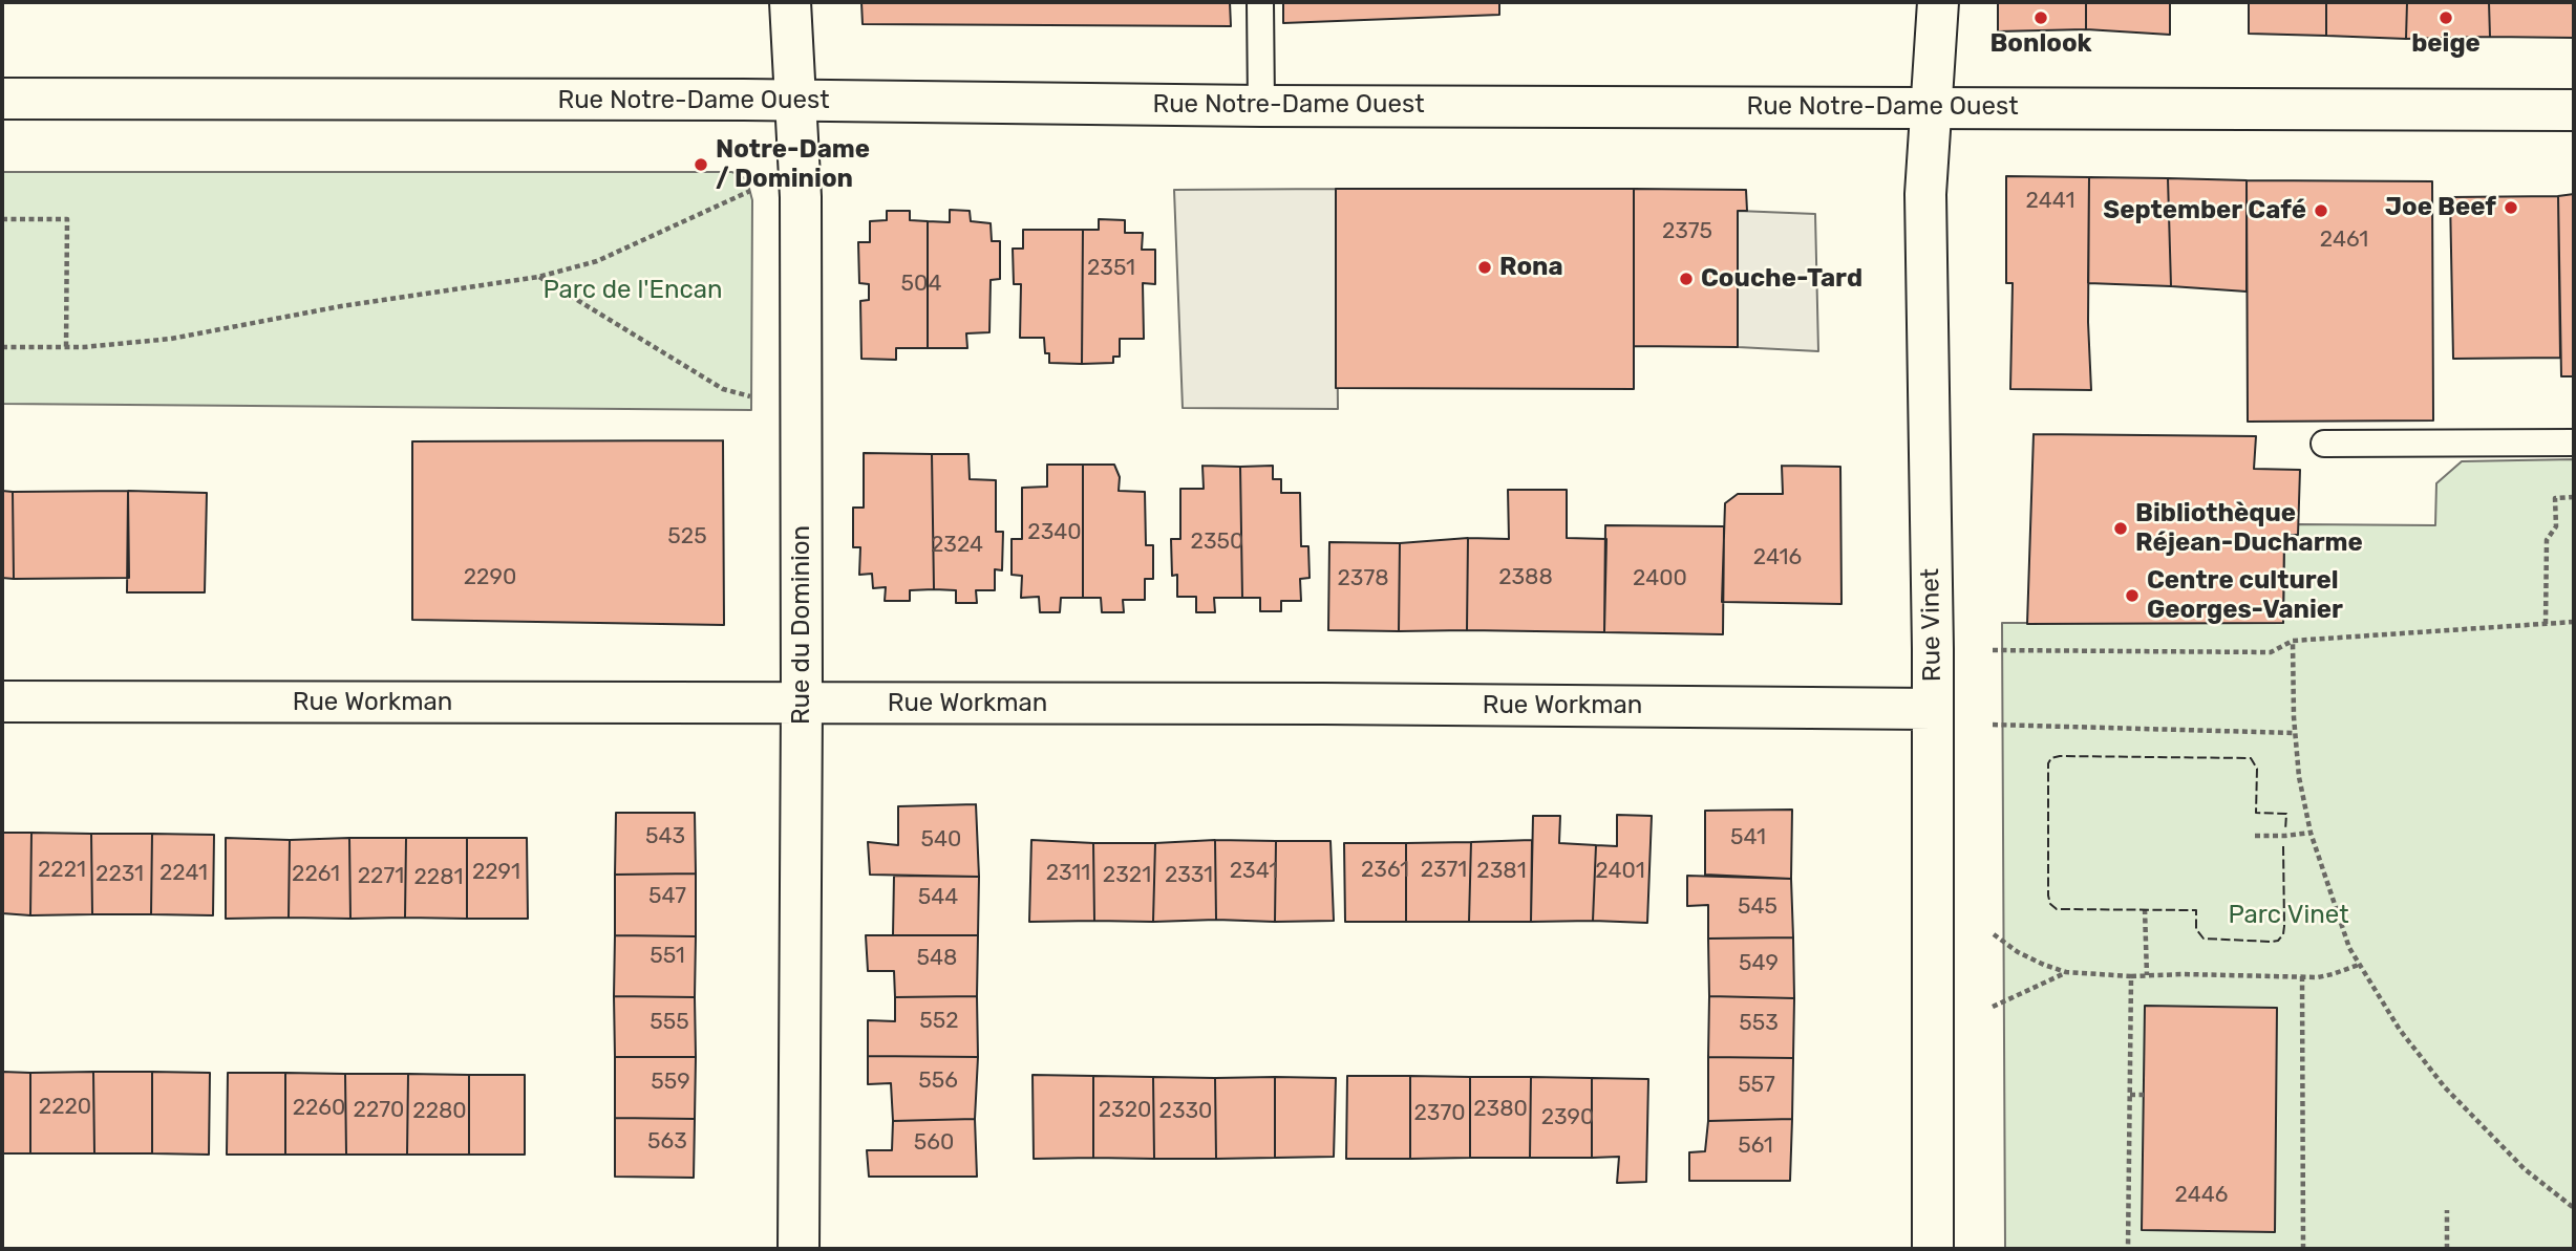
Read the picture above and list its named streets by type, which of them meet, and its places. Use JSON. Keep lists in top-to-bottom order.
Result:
{
  "streets": {
    "street": [
      "Rue Notre-Dame Ouest",
      "Rue du Dominion",
      "Rue Vinet",
      "Rue Workman"
    ]
  },
  "crossings": [
    ["Rue Notre-Dame Ouest", "Rue du Dominion"],
    ["Rue Notre-Dame Ouest", "Rue Vinet"],
    ["Rue du Dominion", "Rue Workman"],
    ["Rue Vinet", "Rue Workman"]
  ],
  "parks": ["Parc de l'Encan", "Parc Vinet"],
  "places": [
    "Bonlook",
    "beige",
    "Notre-Dame / Dominion",
    "Joe Beef",
    "September Café",
    "Rona",
    "Couche-Tard",
    "Bibliothèque Réjean-Ducharme",
    "Centre culturel Georges-Vanier"
  ],
  "house_numbers": [
    "2441",
    "2375",
    "2461",
    "2351",
    "504",
    "2340",
    "525",
    "2350",
    "2324",
    "2416",
    "2290",
    "2388",
    "2378",
    "2400",
    "543",
    "541",
    "540",
    "2221",
    "2361",
    "2371",
    "2341",
    "2381",
    "2401",
    "2291",
    "2241",
    "2311",
    "2231",
    "2261",
    "2321",
    "2331",
    "2271",
    "2281",
    "547",
    "544",
    "545",
    "551",
    "548",
    "549",
    "552",
    "555",
    "553",
    "556",
    "559",
    "557",
    "2220",
    "2260",
    "2380",
    "2270",
    "2320",
    "2280",
    "2330",
    "2370",
    "2390",
    "563",
    "560",
    "561",
    "2446"
  ]
}
